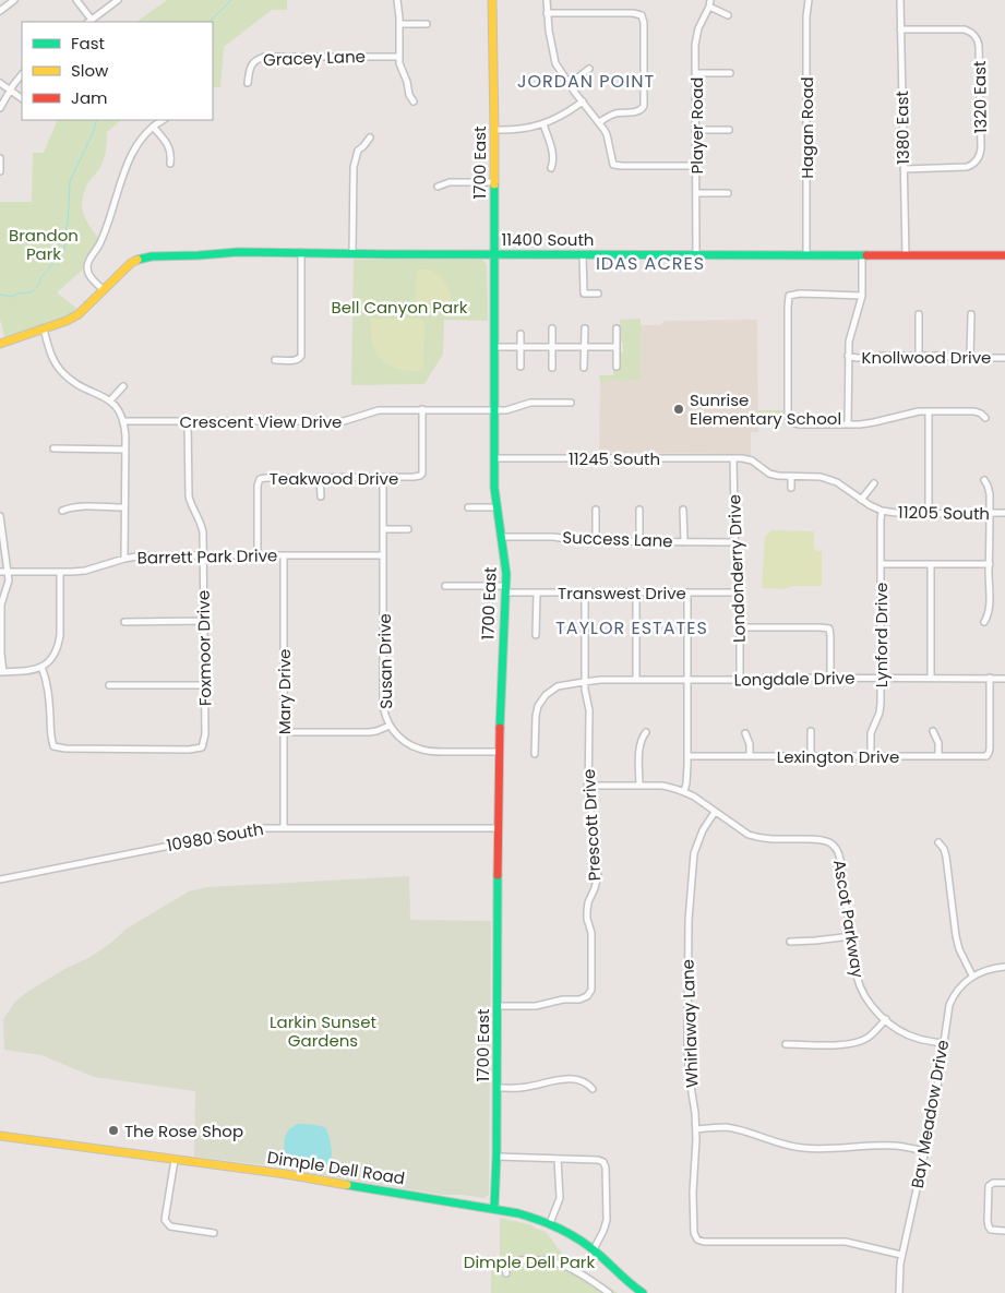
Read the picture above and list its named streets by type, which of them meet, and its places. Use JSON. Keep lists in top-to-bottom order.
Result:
{
  "streets": {
    "main road": ["1700 East", "11400 South", "Dimple Dell Road"],
    "street": [
      "Gracey Lane",
      "1320 East",
      "Player Road",
      "Hagan Road",
      "1380 East",
      "Knollwood Drive",
      "Crescent View Drive",
      "11245 South",
      "Teakwood Drive",
      "11205 South",
      "Success Lane",
      "Barrett Park Drive",
      "Londonderry Drive",
      "Transwest Drive",
      "Lynford Drive",
      "Foxmoor Drive",
      "Susan Drive",
      "Longdale Drive",
      "Mary Drive",
      "Lexington Drive",
      "Prescott Drive",
      "10980 South",
      "Ascot Parkway",
      "Whirlaway Lane",
      "Bay Meadow Drive"
    ]
  },
  "crossings": [
    ["1320 East", "1380 East"],
    ["Player Road", "11400 South"],
    ["Hagan Road", "11400 South"],
    ["1380 East", "11400 South"],
    ["1700 East", "11400 South"],
    ["1700 East", "Crescent View Drive"],
    ["1700 East", "11245 South"],
    ["1700 East", "Success Lane"],
    ["1700 East", "Transwest Drive"],
    ["1700 East", "Susan Drive"],
    ["1700 East", "Prescott Drive"],
    ["1700 East", "10980 South"],
    ["1700 East", "Dimple Dell Road"],
    ["Crescent View Drive", "Teakwood Drive"],
    ["Crescent View Drive", "Foxmoor Drive"],
    ["11245 South", "11205 South"],
    ["11245 South", "Londonderry Drive"],
    ["Teakwood Drive", "Barrett Park Drive"],
    ["Teakwood Drive", "Susan Drive"],
    ["11205 South", "Londonderry Drive"],
    ["11205 South", "Lynford Drive"],
    ["Success Lane", "Londonderry Drive"],
    ["Barrett Park Drive", "Foxmoor Drive"],
    ["Barrett Park Drive", "Susan Drive"],
    ["Barrett Park Drive", "Mary Drive"],
    ["Londonderry Drive", "Transwest Drive"],
    ["Londonderry Drive", "Longdale Drive"],
    ["Transwest Drive", "Prescott Drive"],
    ["Lynford Drive", "Longdale Drive"],
    ["Lynford Drive", "Lexington Drive"],
    ["Longdale Drive", "Lexington Drive"],
    ["Longdale Drive", "Prescott Drive"],
    ["Mary Drive", "10980 South"],
    ["Prescott Drive", "Ascot Parkway"],
    ["Ascot Parkway", "Whirlaway Lane"],
    ["Ascot Parkway", "Bay Meadow Drive"],
    ["Whirlaway Lane", "Bay Meadow Drive"]
  ],
  "districts": ["JORDAN POINT", "IDAS ACRES", "TAYLOR ESTATES"],
  "parks": [
    "Brandon Park",
    "Bell Canyon Park",
    "Larkin Sunset Gardens",
    "Dimple Dell Park"
  ],
  "places": ["Sunrise Elementary School", "The Rose Shop"],
  "legend": ["Fast", "Slow", "Jam"]
}
